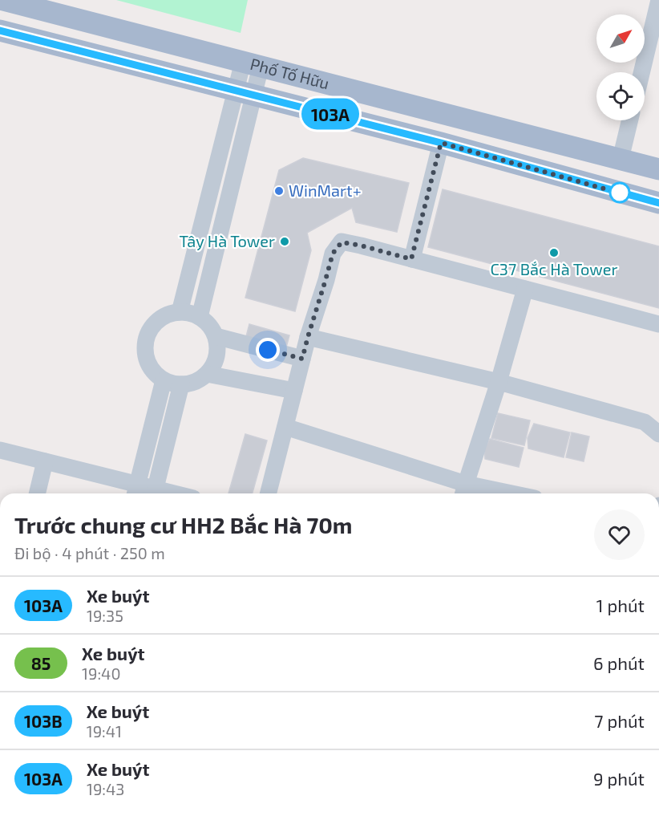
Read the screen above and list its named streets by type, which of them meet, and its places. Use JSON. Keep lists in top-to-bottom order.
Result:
{
  "streets": {
    "main road": ["Phố Tố Hữu"]
  },
  "places": ["WinMart+", "Tây Hà Tower", "C37 Bắc Hà Tower"],
  "lines": ["bus line 103A"],
  "north": "top right",
  "page": {
    "on_map": "103A",
    "heading": ["Trước chung cư HH2 Bắc Hà 70m", "Đi bộ · 4 phút · 250 m"],
    "list": [
      {
        "mark": "103A",
        "name": "Xe buýt",
        "note": "19:35",
        "value": "1 phút"
      },
      {
        "mark": "85",
        "name": "Xe buýt",
        "note": "19:40",
        "value": "6 phút"
      },
      {
        "mark": "103B",
        "name": "Xe buýt",
        "note": "19:41",
        "value": "7 phút"
      },
      {
        "mark": "103A",
        "name": "Xe buýt",
        "note": "19:43",
        "value": "9 phút"
      }
    ]
  }
}
